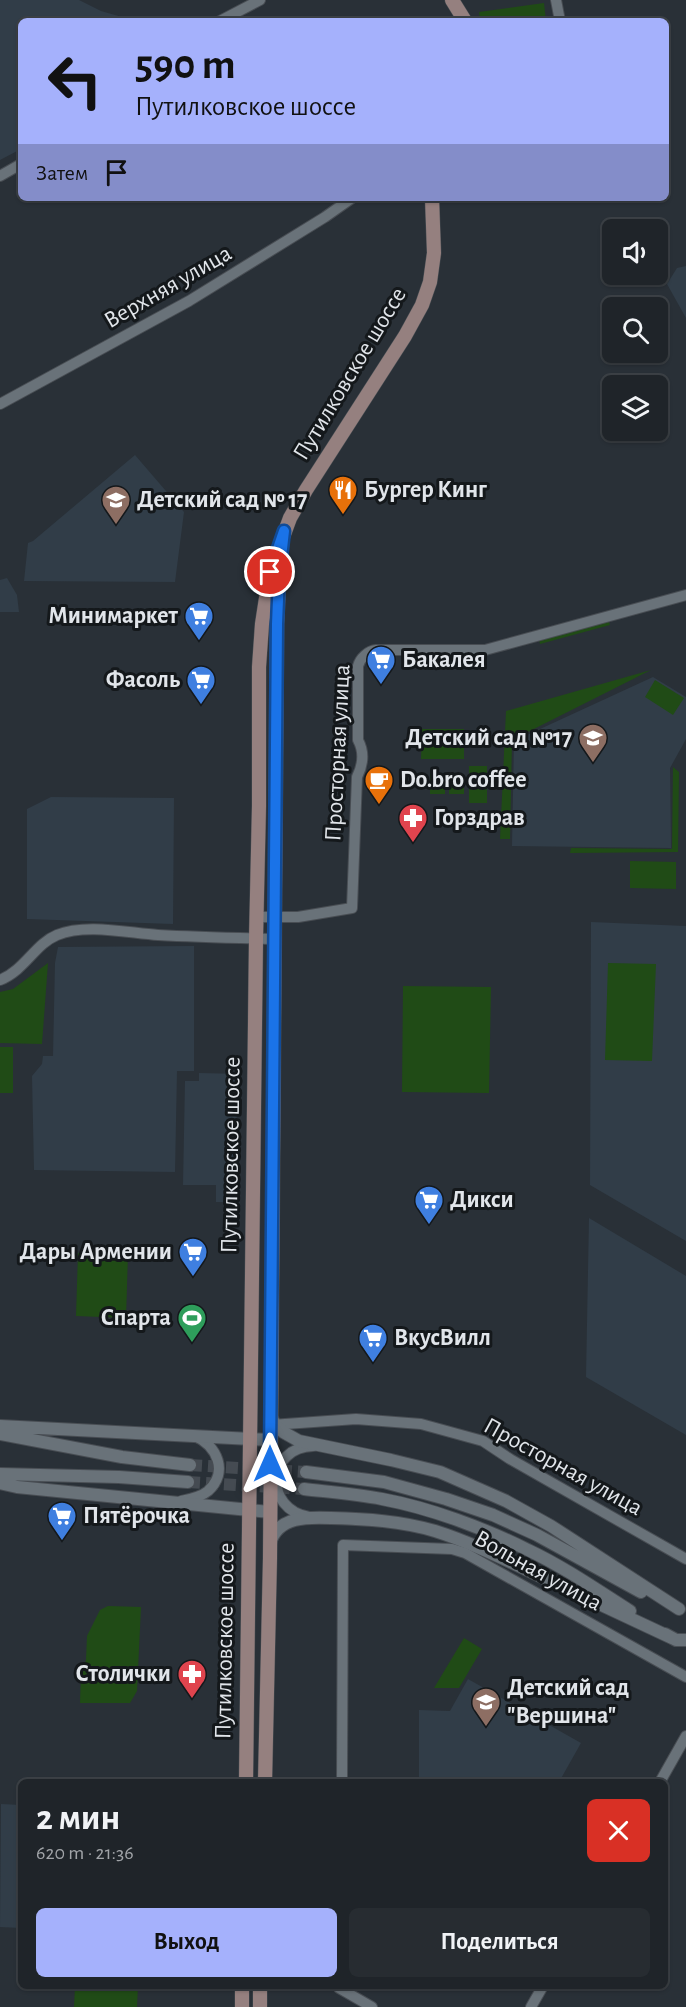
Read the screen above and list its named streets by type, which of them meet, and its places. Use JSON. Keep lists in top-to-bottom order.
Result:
{
  "streets": {
    "main road": ["Путилковское шоссе"],
    "street": ["Верхняя улица", "Просторная улица", "Вольная улица"]
  },
  "crossings": [
    ["Путилковское шоссе", "Просторная улица"]
  ],
  "places": {
    "restaurant": ["Бургер Кинг"],
    "school or university": ["Детский сад № 17", "Детский сад №17", "Детский сад \"Вершина\""],
    "supermarket": [
      "Минимаркет",
      "Бакалея",
      "Фасоль",
      "Дикси",
      "Дары Армении",
      "ВкусВилл",
      "Пятёрочка"
    ],
    "cafe": ["Do.bro coffee"],
    "pharmacy": ["Горздрав", "Столички"],
    "sports": ["Спарта"]
  },
  "page": {
    "turn": ["590 m", "Путилковское шоссе"],
    "then": "Затем",
    "heading": ["2 мин", "620 m · 21:36"],
    "buttons": ["Выход", "Поделиться"]
  }
}
